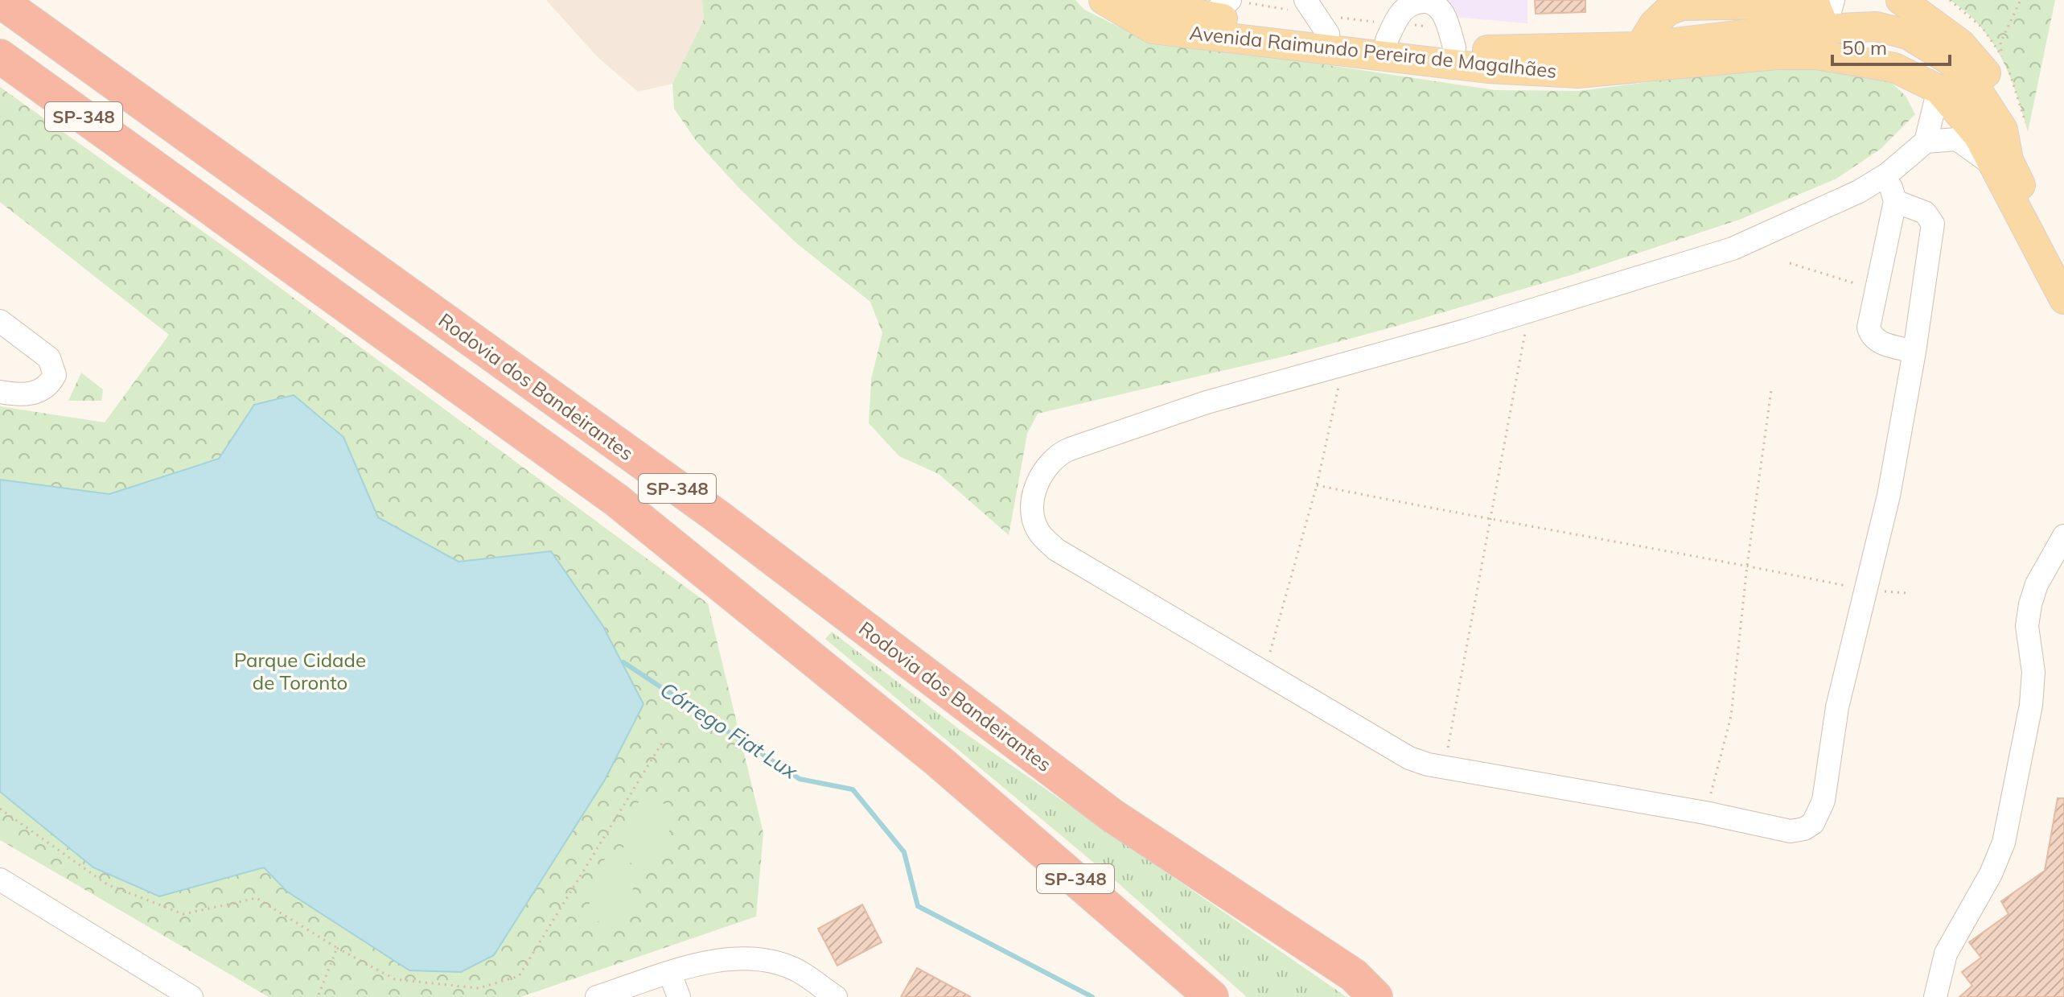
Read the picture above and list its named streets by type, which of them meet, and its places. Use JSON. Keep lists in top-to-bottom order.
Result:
{
  "streets": {
    "highway": ["SP-348", "Rodovia dos Bandeirantes"],
    "main road": ["Avenida Raimundo Pereira de Magalhães"]
  },
  "water": ["Córrego Fiat Lux"],
  "parks": ["Parque Cidade de Toronto"],
  "scale_bar": "50 m"
}
